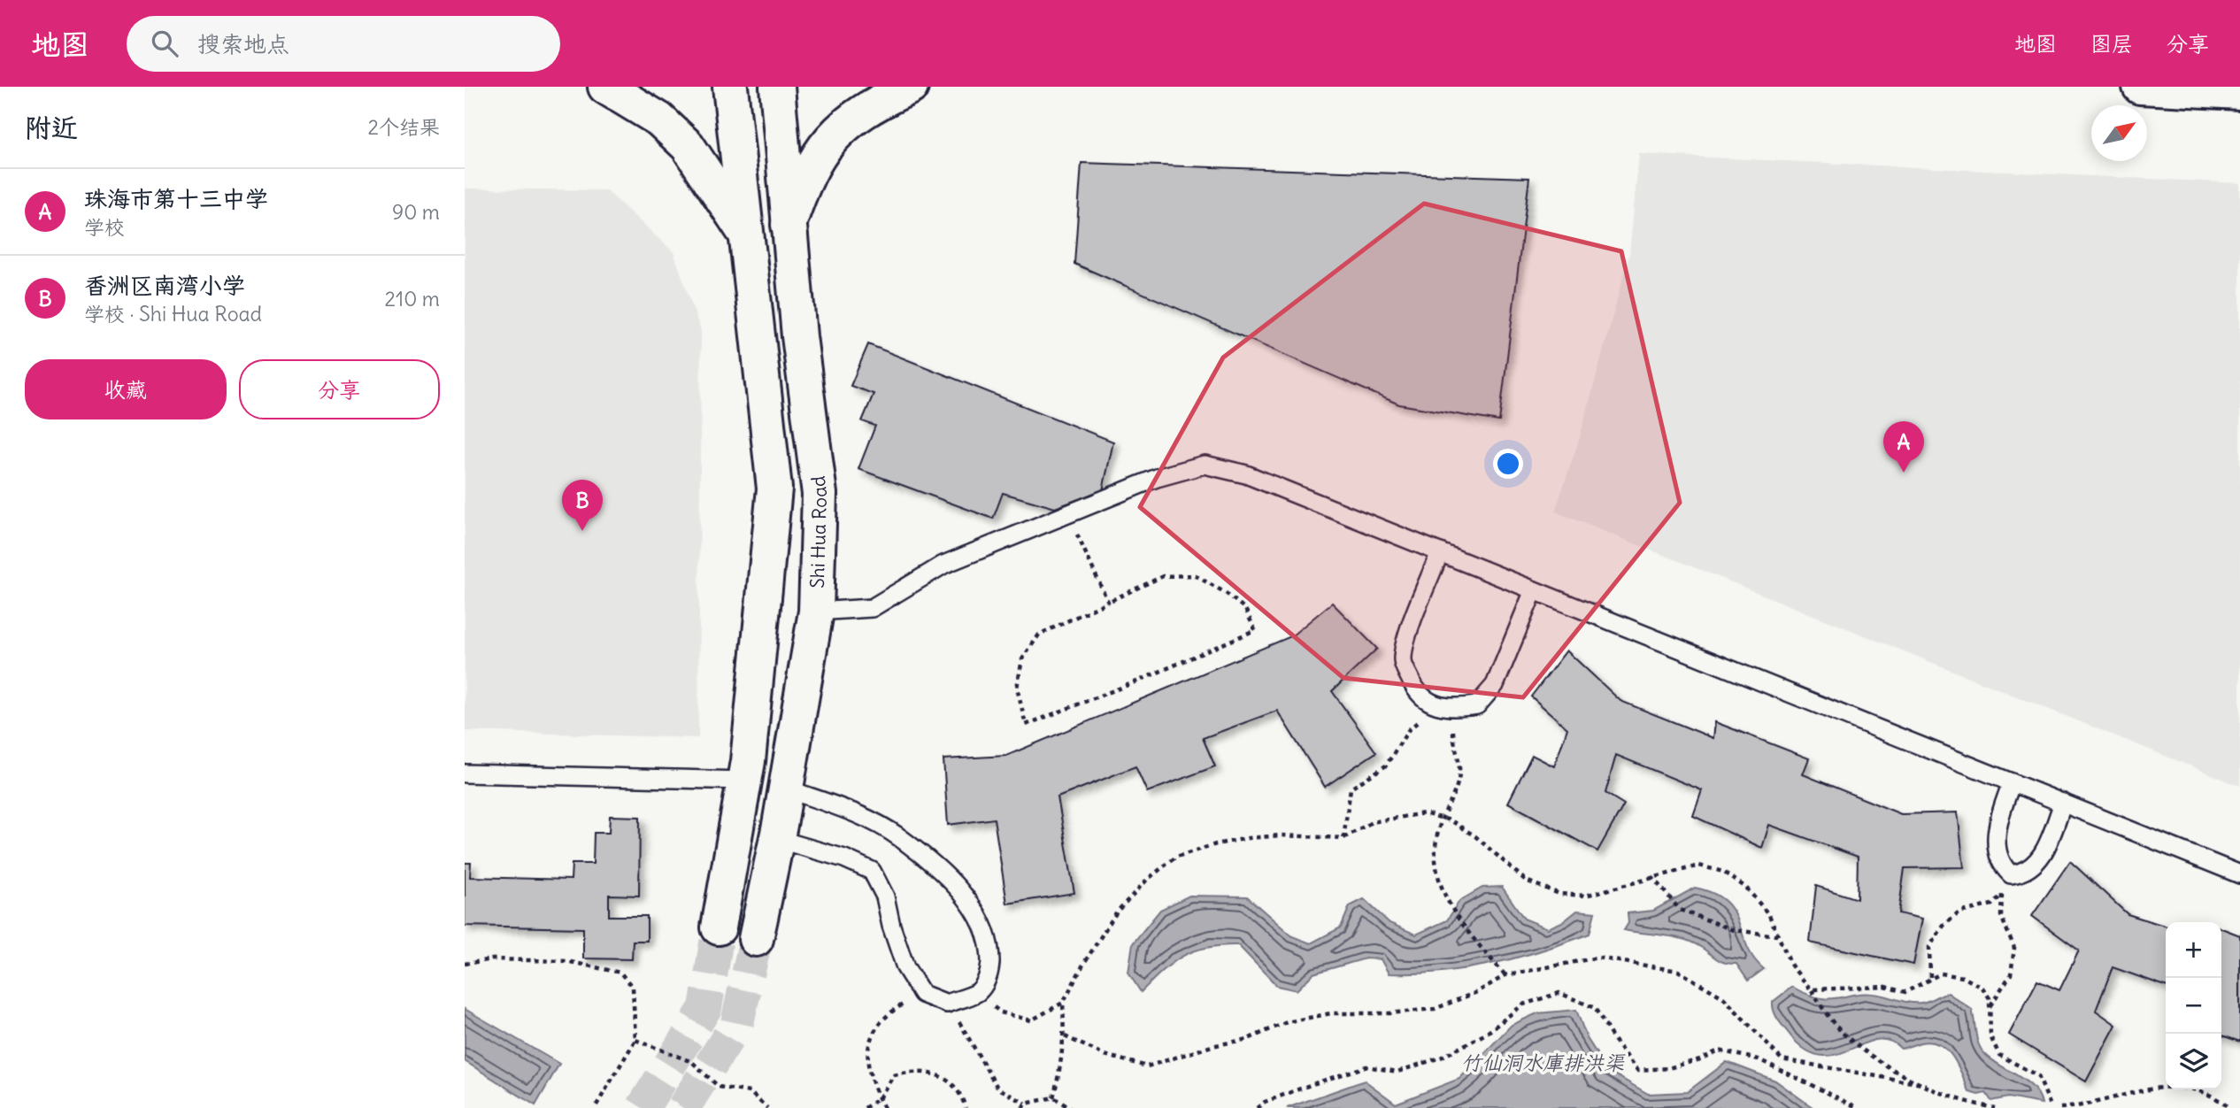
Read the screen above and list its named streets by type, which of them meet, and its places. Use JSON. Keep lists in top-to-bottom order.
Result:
{
  "streets": {
    "street": ["Shi Hua Road"]
  },
  "water": ["竹仙洞水庫排洪渠"],
  "north": "top right",
  "page": {
    "header": "地图",
    "search": "搜索地点",
    "nav": ["地图", "图层", "分享"],
    "heading": ["附近", "2个结果"],
    "list": [
      {
        "mark": "A",
        "name": "珠海市第十三中学",
        "note": "学校",
        "value": "90 m"
      },
      {
        "mark": "B",
        "name": "香洲区南湾小学",
        "note": "学校 · Shi Hua Road",
        "value": "210 m"
      }
    ],
    "buttons": ["收藏", "分享"],
    "pins": ["A", "B"],
    "map_buttons": ["+", "−"]
  }
}
